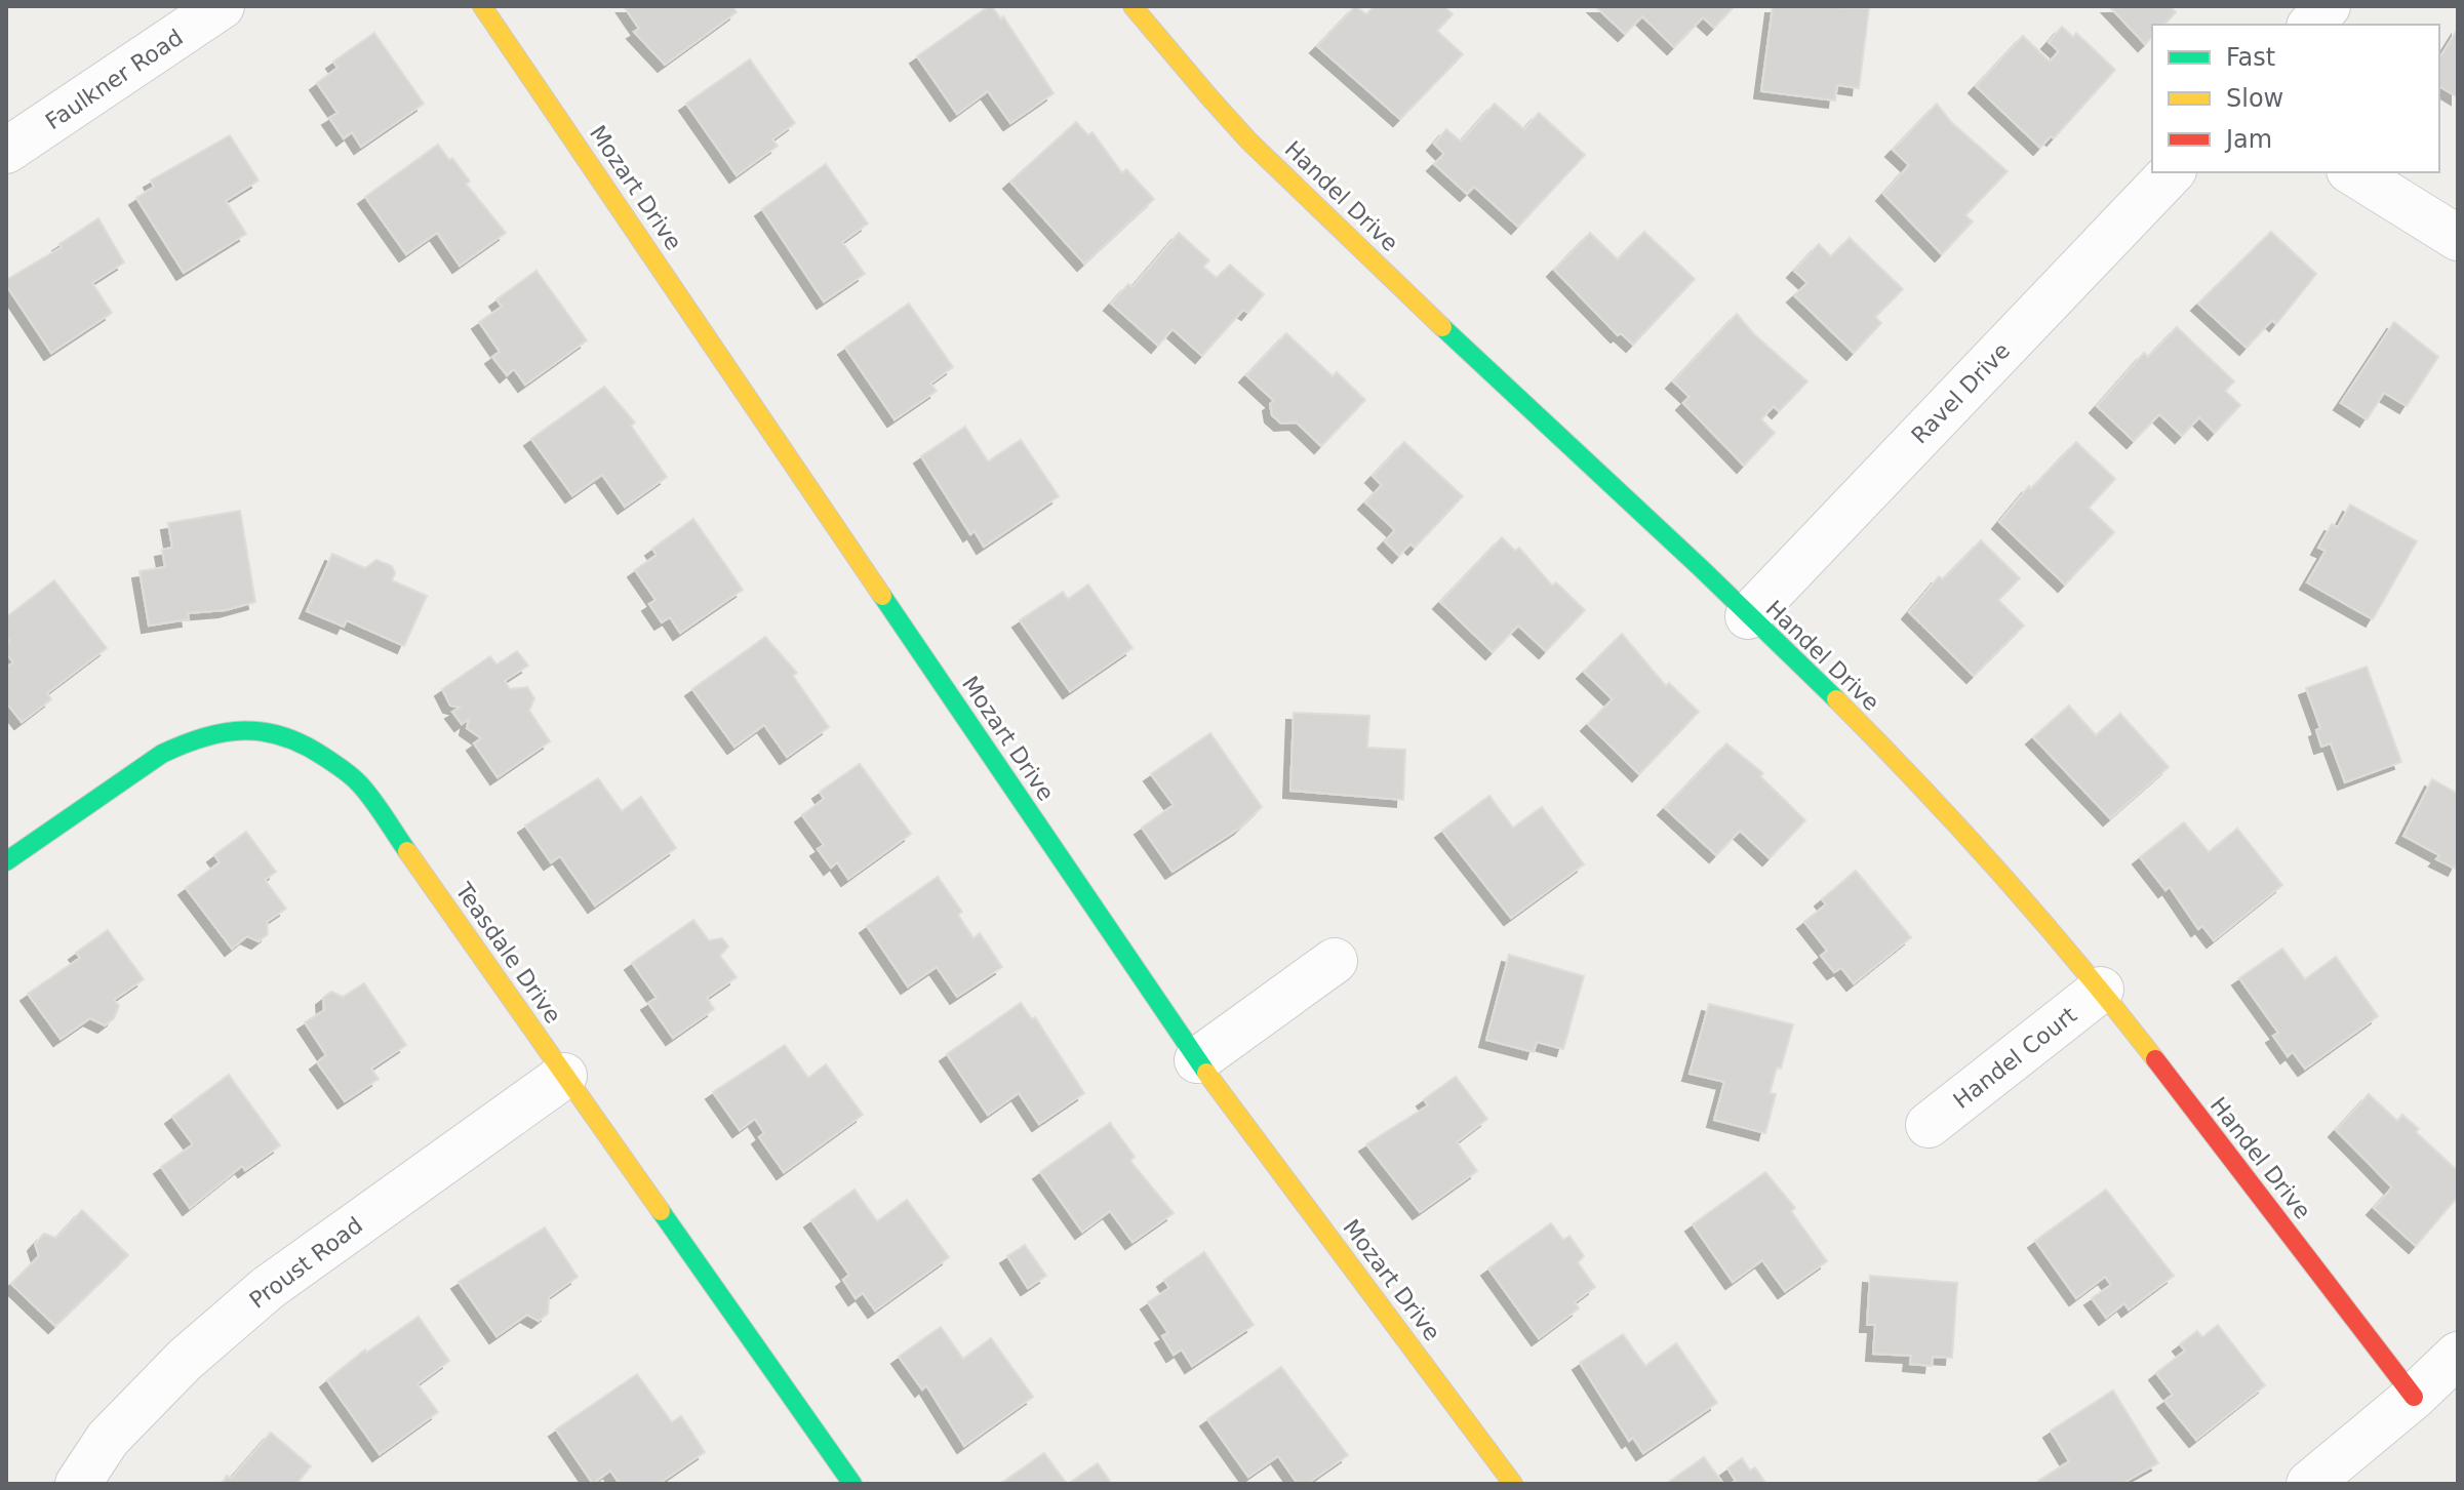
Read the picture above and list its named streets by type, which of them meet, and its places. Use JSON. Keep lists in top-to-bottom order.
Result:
{
  "streets": {
    "street": [
      "Faulkner Road",
      "Mozart Drive",
      "Handel Drive",
      "Ravel Drive",
      "Teasdale Drive",
      "Handel Court",
      "Proust Road"
    ]
  },
  "crossings": [
    ["Handel Drive", "Ravel Drive"],
    ["Handel Drive", "Handel Court"],
    ["Teasdale Drive", "Proust Road"]
  ],
  "legend": ["Fast", "Slow", "Jam"]
}
